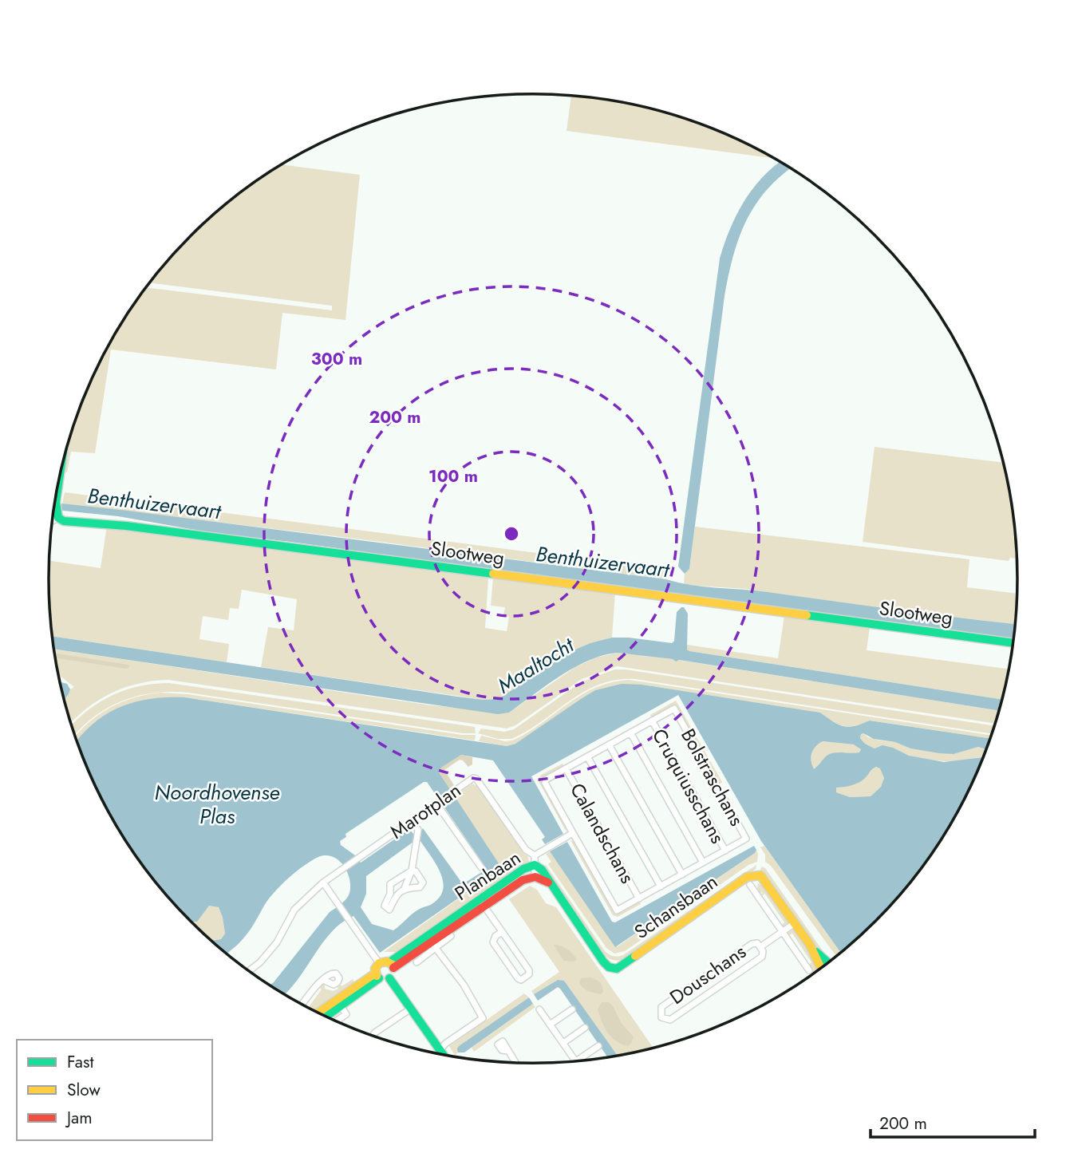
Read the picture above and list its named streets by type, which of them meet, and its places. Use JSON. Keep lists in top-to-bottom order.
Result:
{
  "streets": {
    "street": [
      "Slootweg",
      "Bolstraschans",
      "Cruquiusschans",
      "Marotplan",
      "Calandschans",
      "Planbaan",
      "Schansbaan",
      "Douschans"
    ]
  },
  "crossings": [
    ["Bolstraschans", "Cruquiusschans"],
    ["Bolstraschans", "Calandschans"],
    ["Planbaan", "Schansbaan"],
    ["Schansbaan", "Douschans"]
  ],
  "water": ["Benthuizervaart", "Maaltocht", "Noordhovense Plas"],
  "legend": ["Fast", "Slow", "Jam"],
  "scale_bar": "200 m",
  "rings": ["300 m", "200 m", "100 m"]
}
